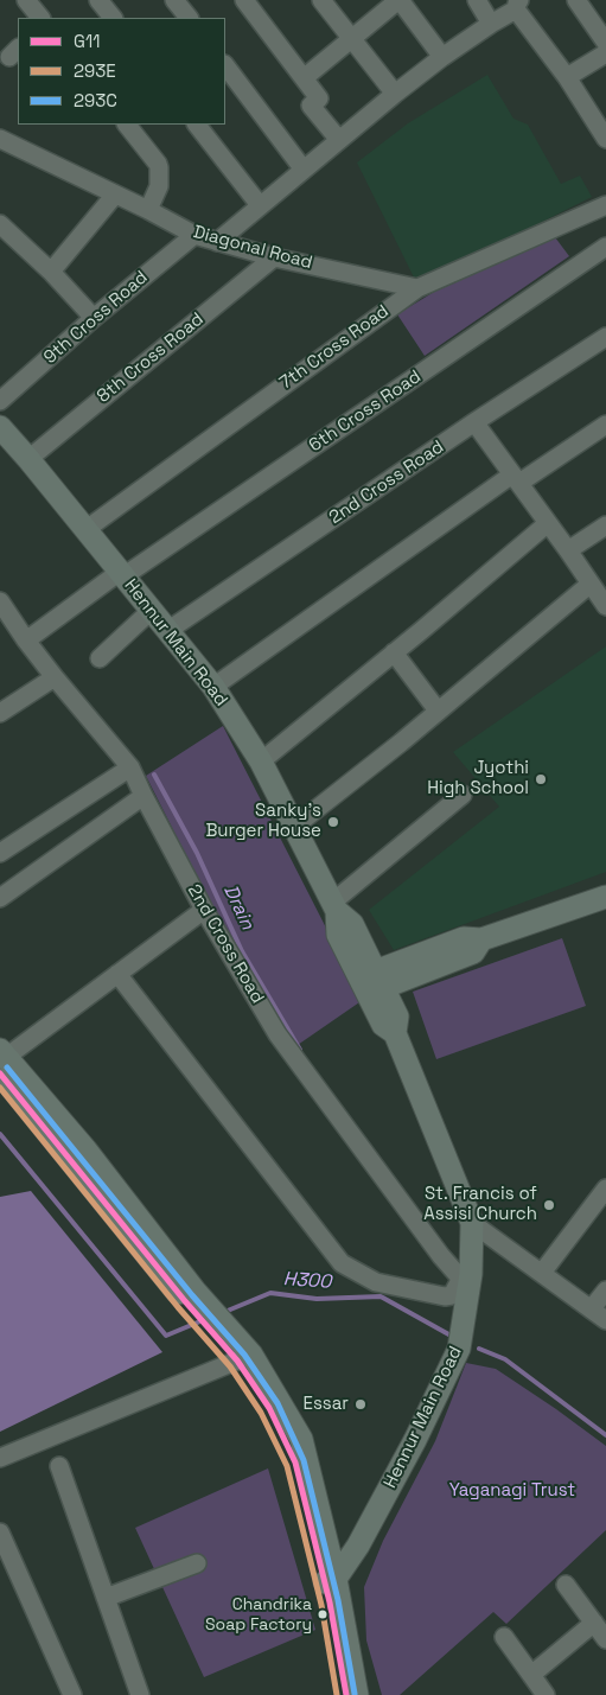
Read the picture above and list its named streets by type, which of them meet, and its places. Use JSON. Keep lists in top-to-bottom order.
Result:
{
  "streets": {
    "main road": ["Hennur Main Road"],
    "street": [
      "Diagonal Road",
      "9th Cross Road",
      "7th Cross Road",
      "8th Cross Road",
      "6th Cross Road",
      "2nd Cross Road"
    ]
  },
  "crossings": [
    ["Diagonal Road", "9th Cross Road"],
    ["Diagonal Road", "7th Cross Road"],
    ["Diagonal Road", "8th Cross Road"],
    ["7th Cross Road", "Hennur Main Road"],
    ["8th Cross Road", "Hennur Main Road"],
    ["6th Cross Road", "2nd Cross Road"],
    ["6th Cross Road", "Hennur Main Road"],
    ["2nd Cross Road", "Hennur Main Road"]
  ],
  "water": ["Drain", "H300"],
  "parks": ["Yaganagi Trust"],
  "places": [
    "Jyothi High School",
    "Sanky's Burger House",
    "St. Francis of Assisi Church",
    "Essar",
    "Chandrika Soap Factory"
  ],
  "lines": ["transit line 293C", "transit line G11", "transit line 293E"],
  "legend": ["G11", "293E", "293C"]
}
